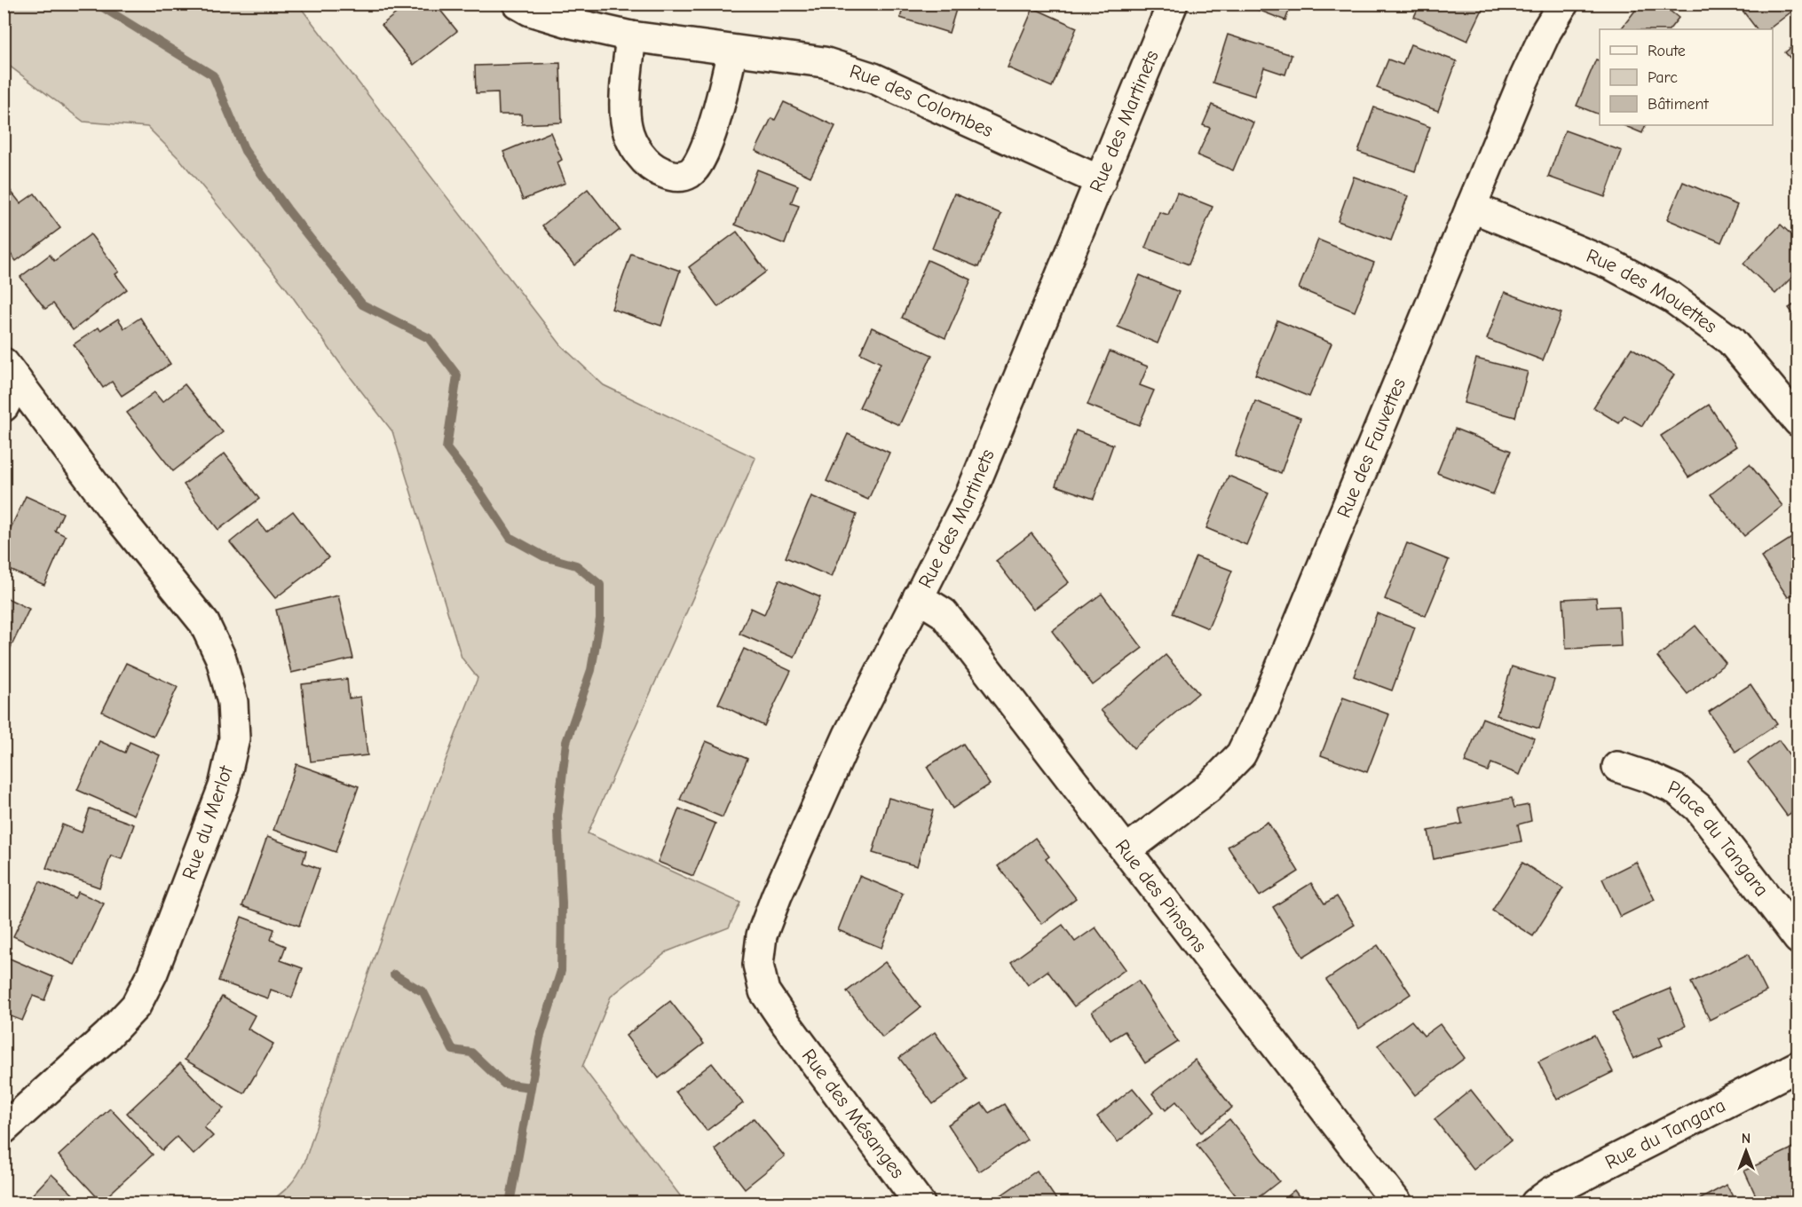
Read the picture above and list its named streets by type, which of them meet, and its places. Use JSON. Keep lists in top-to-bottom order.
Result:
{
  "streets": {
    "street": [
      "Rue des Colombes",
      "Rue des Martinets",
      "Rue des Mouettes",
      "Rue des Fauvettes",
      "Rue du Merlot",
      "Place du Tangara",
      "Rue des Pinsons",
      "Rue des Mésanges",
      "Rue du Tangara"
    ]
  },
  "crossings": [
    ["Rue des Colombes", "Rue des Martinets"],
    ["Rue des Martinets", "Rue des Pinsons"],
    ["Rue des Martinets", "Rue des Mésanges"],
    ["Rue des Mouettes", "Rue des Fauvettes"],
    ["Rue des Fauvettes", "Rue des Pinsons"]
  ],
  "legend": ["Route", "Parc", "Bâtiment"],
  "north": "top"
}
